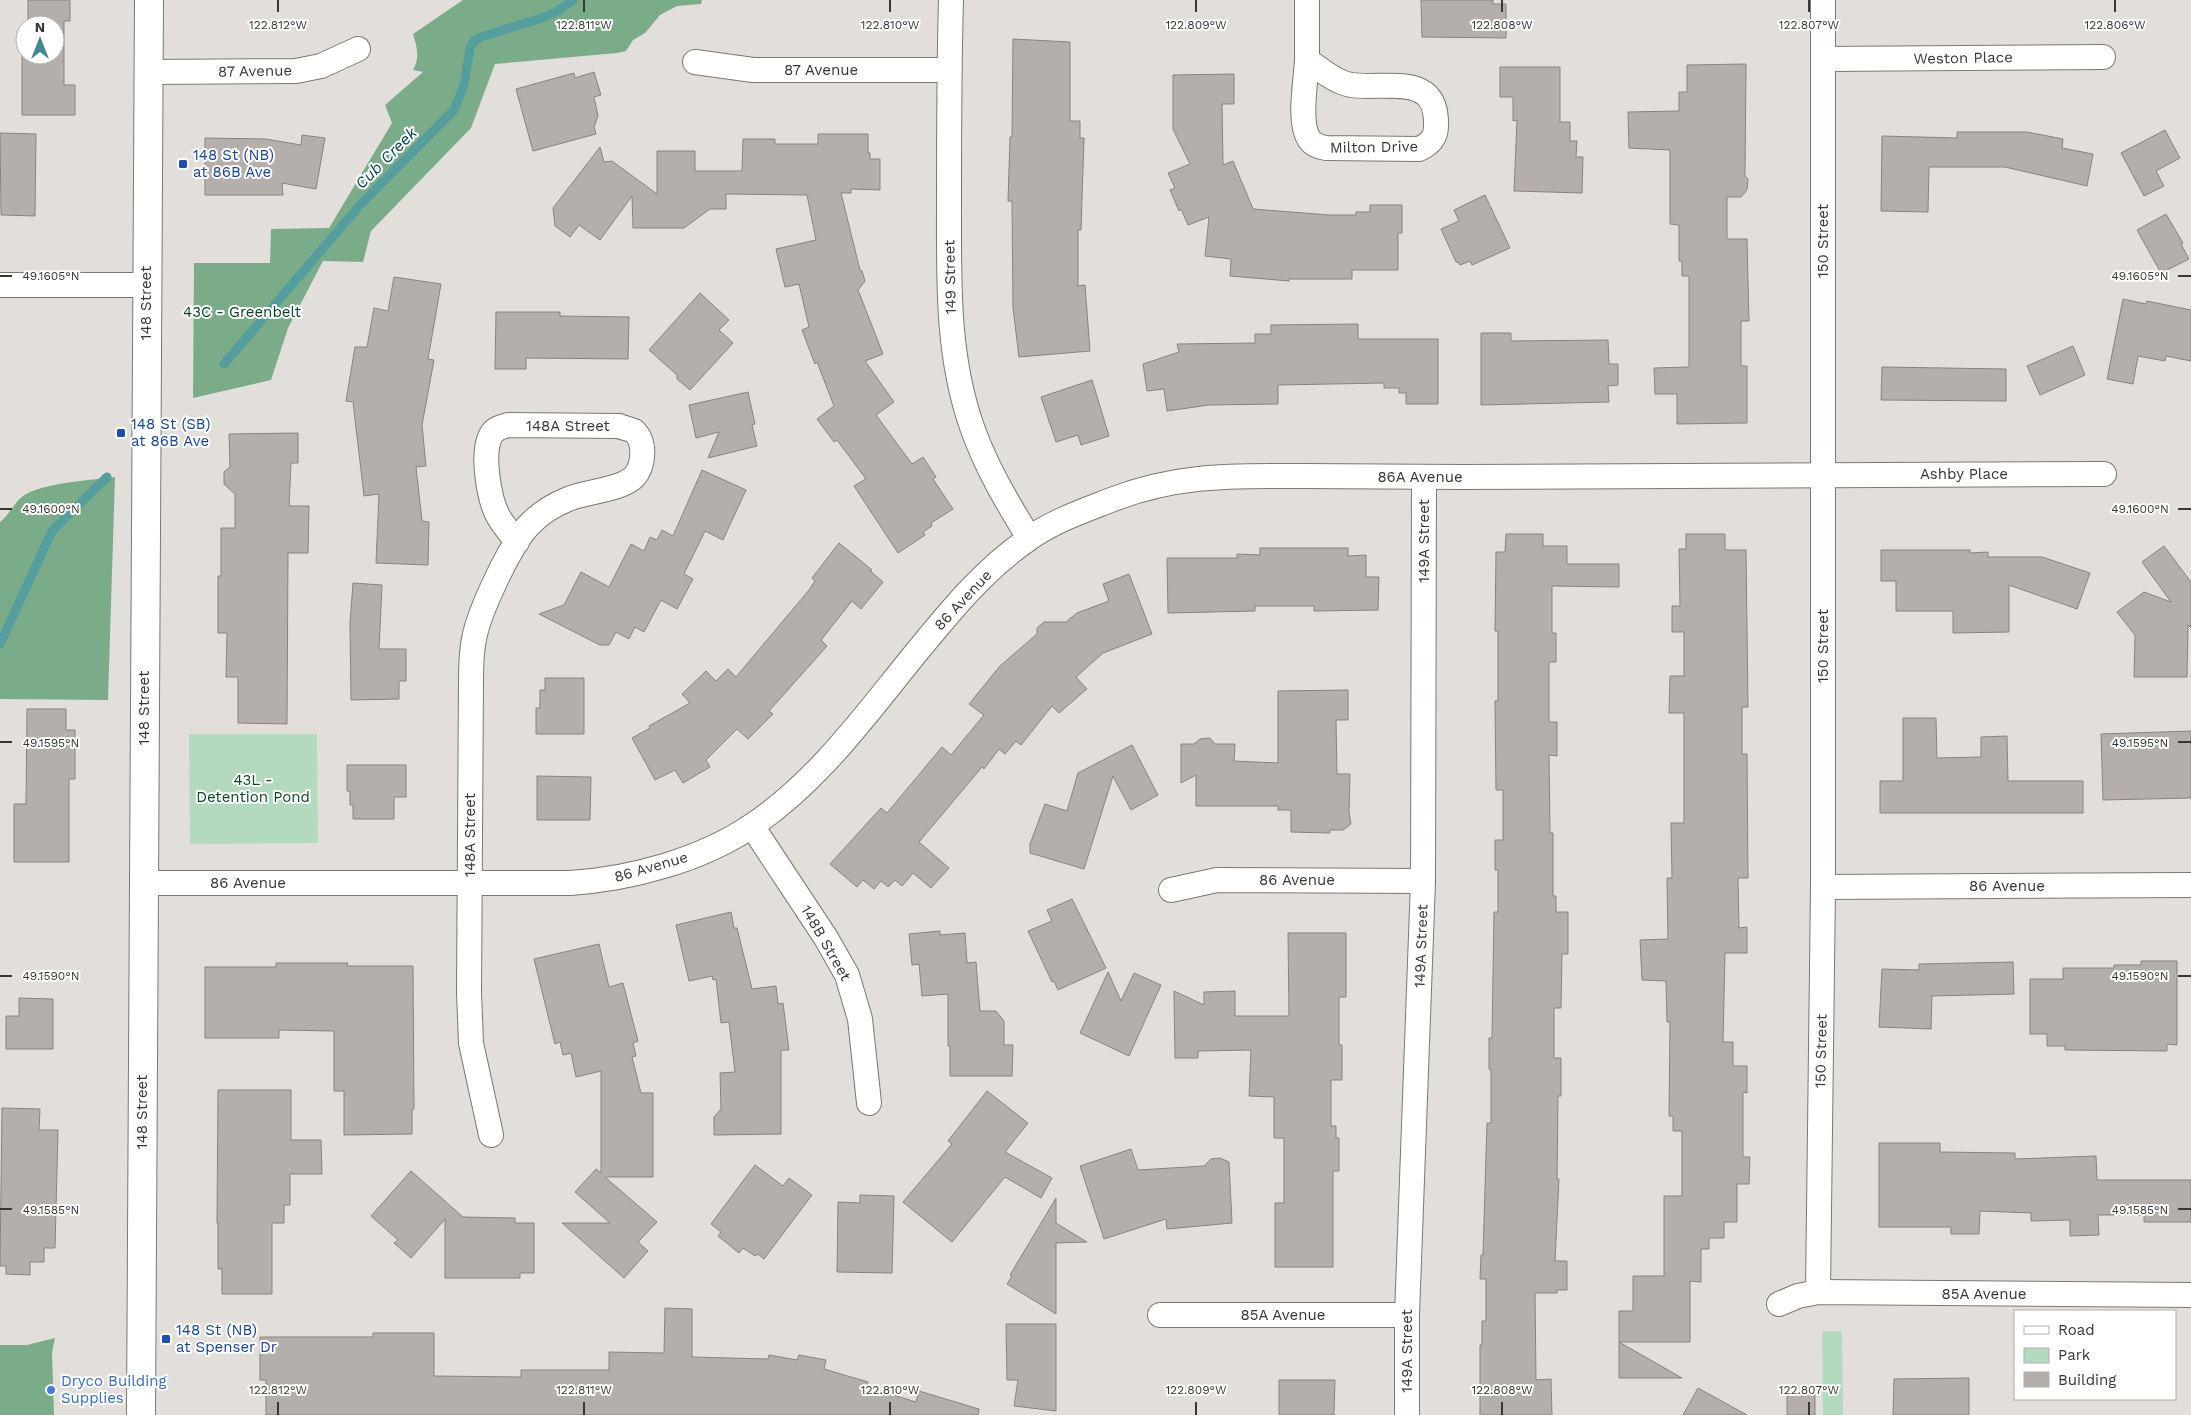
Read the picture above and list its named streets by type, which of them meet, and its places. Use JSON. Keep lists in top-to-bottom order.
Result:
{
  "streets": {
    "street": [
      "Weston Place",
      "87 Avenue",
      "Milton Drive",
      "150 Street",
      "149 Street",
      "148 Street",
      "148A Street",
      "Ashby Place",
      "86A Avenue",
      "149A Street",
      "86 Avenue",
      "148B Street",
      "85A Avenue"
    ]
  },
  "crossings": [
    ["Weston Place", "150 Street"],
    ["87 Avenue", "149 Street"],
    ["87 Avenue", "148 Street"],
    ["150 Street", "Ashby Place"],
    ["150 Street", "86A Avenue"],
    ["150 Street", "86 Avenue"],
    ["150 Street", "85A Avenue"],
    ["149 Street", "86A Avenue"],
    ["149 Street", "86 Avenue"],
    ["148 Street", "86 Avenue"],
    ["148A Street", "86 Avenue"],
    ["Ashby Place", "86A Avenue"],
    ["86A Avenue", "149A Street"],
    ["86A Avenue", "86 Avenue"],
    ["149A Street", "86 Avenue"],
    ["149A Street", "85A Avenue"],
    ["86 Avenue", "148B Street"]
  ],
  "water": ["Cub Creek"],
  "parks": ["43C - Greenbelt", "43L - Detention Pond"],
  "places": {
    "transit": ["148 St (NB) at 86B Ave", "148 St (SB) at 86B Ave", "148 St (NB) at Spenser Dr"],
    "other": ["Dryco Building Supplies"]
  },
  "legend": ["Road", "Park", "Building"],
  "north": "top",
  "coordinates": [
    "122.812°W",
    "122.811°W",
    "122.810°W",
    "122.809°W",
    "122.808°W",
    "122.807°W",
    "122.806°W",
    "49.1605°N",
    "49.1600°N",
    "49.1595°N",
    "49.1590°N",
    "49.1585°N"
  ]
}
